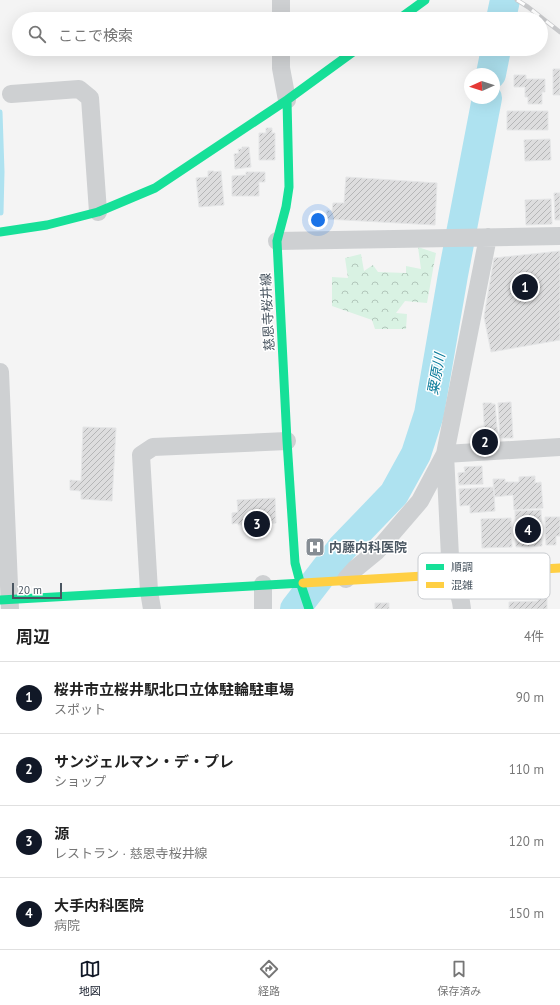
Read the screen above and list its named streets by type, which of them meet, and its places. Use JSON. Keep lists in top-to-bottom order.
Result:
{
  "streets": {
    "street": ["慈恩寺桜井線"]
  },
  "water": ["粟原川"],
  "places": {
    "hospital": ["内藤内科医院"]
  },
  "legend": ["順調", "混雑"],
  "scale_bar": "20 m",
  "north": "left",
  "page": {
    "search": "ここで検索",
    "pins": [
      "1",
      "2",
      "3",
      "4"
    ],
    "scale": "20 m",
    "heading": ["周辺", "4件"],
    "list": [
      {
        "mark": "1",
        "name": "桜井市立桜井駅北口立体駐輪駐車場",
        "note": "スポット",
        "value": "90 m"
      },
      {
        "mark": "2",
        "name": "サンジェルマン・デ・プレ",
        "note": "ショップ",
        "value": "110 m"
      },
      {
        "mark": "3",
        "name": "源",
        "note": "レストラン · 慈恩寺桜井線",
        "value": "120 m"
      },
      {
        "mark": "4",
        "name": "大手内科医院",
        "note": "病院",
        "value": "150 m"
      }
    ],
    "nav": ["地図", "経路", "保存済み"]
  }
}
